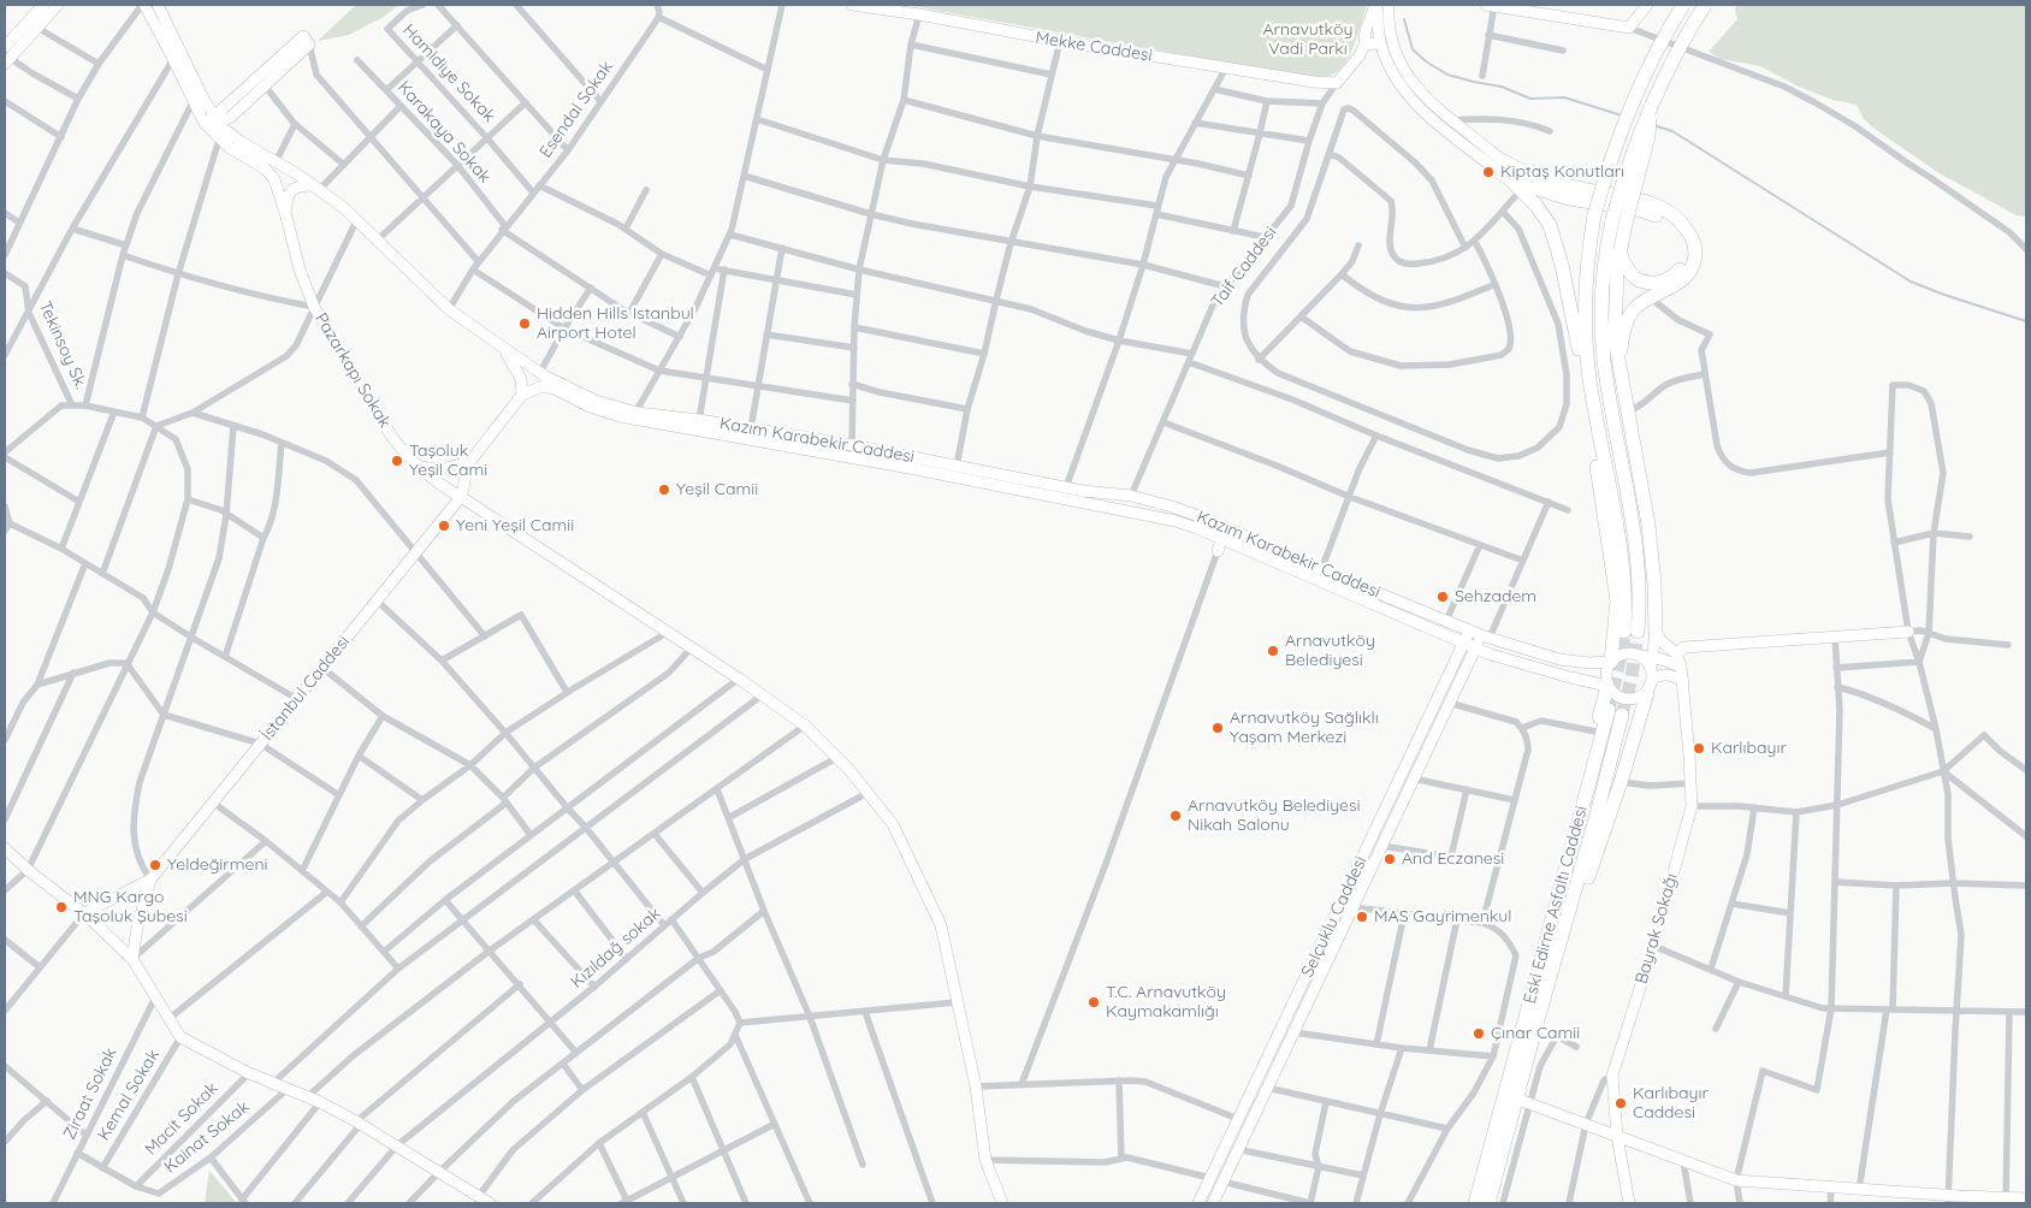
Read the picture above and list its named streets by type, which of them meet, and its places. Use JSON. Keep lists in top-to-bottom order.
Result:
{
  "streets": {
    "highway": ["Eski Edirne Asfaltı Caddesi"],
    "main road": [
      "Mekke Caddesi",
      "Taif Caddesi",
      "Pazarkapı Sokak",
      "Kazım Karabekir Caddesi",
      "İstanbul Caddesi",
      "Selçuklu Caddesi",
      "Bayrak Sokağı"
    ],
    "street": [
      "Hamidiye Sokak",
      "Esendal Sokak",
      "Karakaya Sokak",
      "Tekinsoy Sk.",
      "Kızıldağ sokak",
      "Ziraat Sokak",
      "Kemal Sokak",
      "Macit Sokak",
      "Kainat Sokak"
    ]
  },
  "crossings": [
    ["Mekke Caddesi", "Taif Caddesi"],
    ["Hamidiye Sokak", "Esendal Sokak"],
    ["Esendal Sokak", "Karakaya Sokak"],
    ["Esendal Sokak", "Kazım Karabekir Caddesi"],
    ["Taif Caddesi", "Kazım Karabekir Caddesi"],
    ["Pazarkapı Sokak", "Kazım Karabekir Caddesi"],
    ["Pazarkapı Sokak", "İstanbul Caddesi"],
    ["Pazarkapı Sokak", "Kızıldağ sokak"],
    ["Kazım Karabekir Caddesi", "Selçuklu Caddesi"],
    ["Ziraat Sokak", "Kainat Sokak"],
    ["Kemal Sokak", "Kainat Sokak"],
    ["Macit Sokak", "Kainat Sokak"]
  ],
  "parks": ["Arnavutköy Vadi Parkı"],
  "places": [
    "Kiptaş Konutları",
    "Hidden Hills Istanbul Airport Hotel",
    "Taşoluk Yeşil Cami",
    "Yeşil Camii",
    "Yeni Yeşil Camii",
    "Sehzadem",
    "Arnavutköy Belediyesi",
    "Arnavutköy Sağlıklı Yaşam Merkezi",
    "Karlıbayır",
    "Arnavutköy Belediyesi Nikah Salonu",
    "And Eczanesi",
    "Yeldeğirmeni",
    "MNG Kargo Taşoluk Şubesi",
    "MAS Gayrimenkul",
    "T.C. Arnavutköy Kaymakamlığı",
    "Çınar Camii",
    "Karlıbayır Caddesi"
  ]
}
